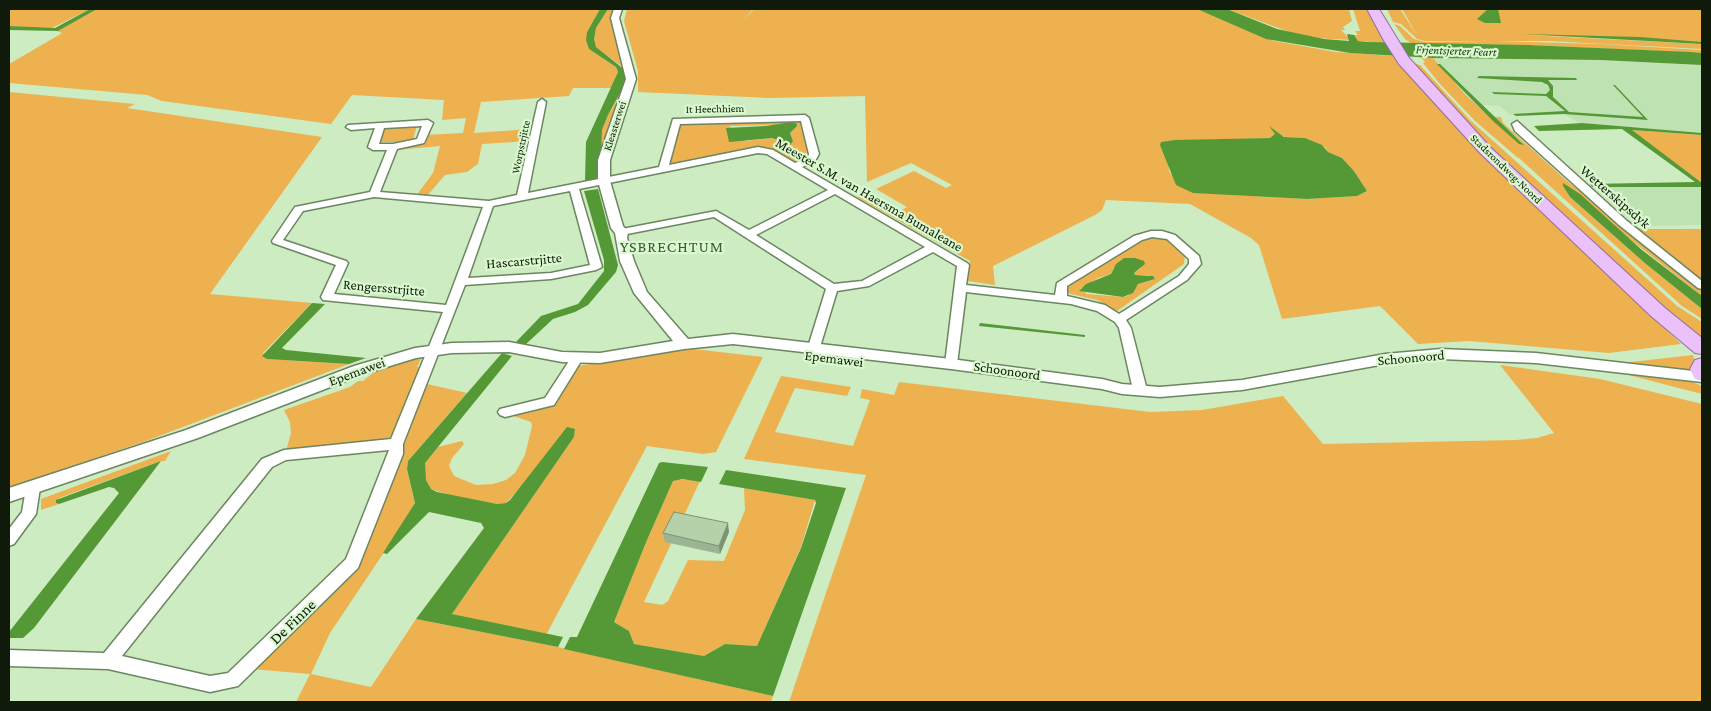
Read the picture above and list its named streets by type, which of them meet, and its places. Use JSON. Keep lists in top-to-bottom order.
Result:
{
  "streets": {
    "main road": ["Stadsrondweg-Noord"],
    "street": [
      "It Heechhiem",
      "Kleasterwei",
      "Worpstrjitte",
      "Meester S.M. van Haersma Bumaleane",
      "Wetterskipsdyk",
      "Hascarstrjitte",
      "Rengersstrjitte",
      "Schoonoord",
      "Epemawei",
      "De Finne"
    ]
  },
  "crossings": [
    ["It Heechhiem", "Meester S.M. van Haersma Bumaleane"],
    ["Kleasterwei", "Meester S.M. van Haersma Bumaleane"],
    ["Kleasterwei", "Epemawei"],
    ["Meester S.M. van Haersma Bumaleane", "Schoonoord"],
    ["Meester S.M. van Haersma Bumaleane", "Epemawei"],
    ["Hascarstrjitte", "Rengersstrjitte"],
    ["Hascarstrjitte", "Epemawei"],
    ["Hascarstrjitte", "De Finne"],
    ["Schoonoord", "Epemawei"],
    ["Epemawei", "De Finne"]
  ],
  "districts": ["YSBRECHTUM"],
  "water": ["Frjentsjerter Feart"]
}
